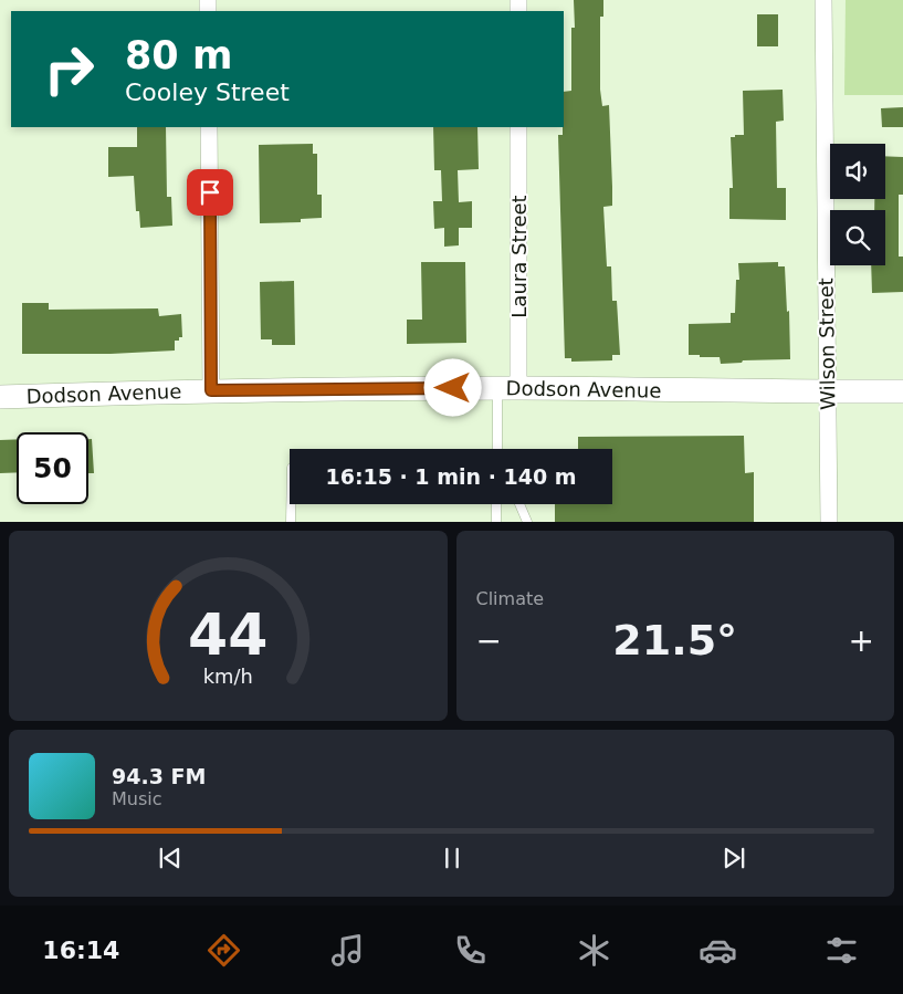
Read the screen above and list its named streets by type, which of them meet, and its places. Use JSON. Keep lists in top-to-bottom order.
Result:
{
  "streets": {
    "main road": ["Dodson Avenue"],
    "street": ["Laura Street", "Wilson Street"]
  },
  "crossings": [
    ["Laura Street", "Dodson Avenue"],
    ["Wilson Street", "Dodson Avenue"]
  ],
  "page": {
    "turn": ["80 m", "Cooley Street"],
    "limit": "50",
    "trip": "16:15 · 1 min · 140 m",
    "tile": "Climate",
    "heat": ["−", "21.5°", "+"],
    "song": ["94.3 FM", "Music"],
    "tabs": "16:14",
    "gauge": ["44", "km/h"]
  }
}
